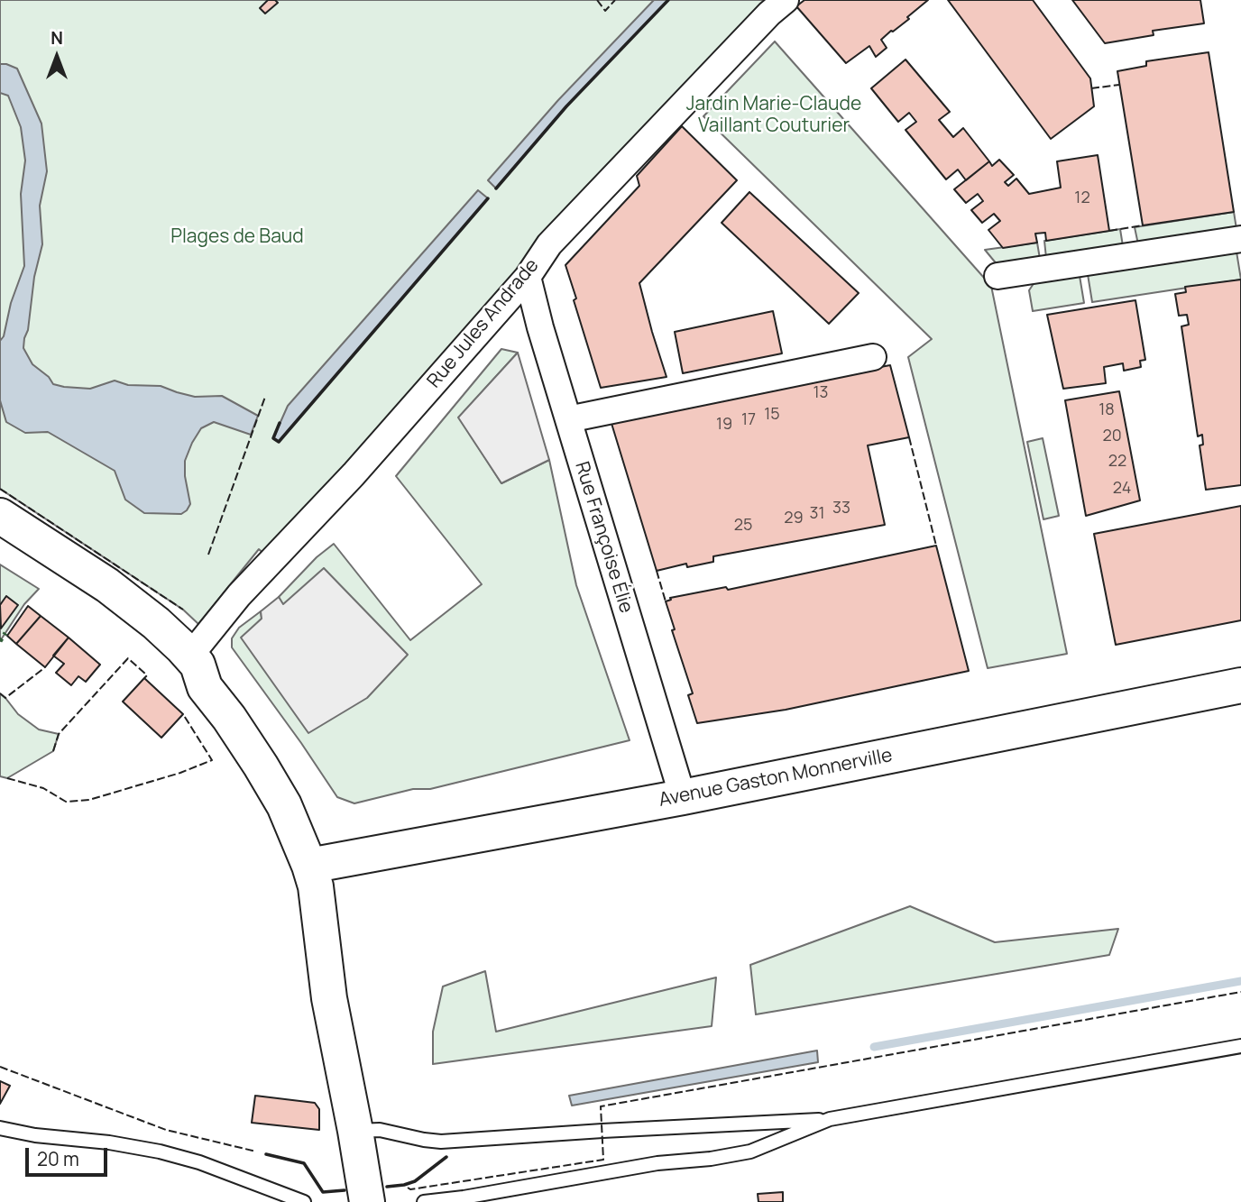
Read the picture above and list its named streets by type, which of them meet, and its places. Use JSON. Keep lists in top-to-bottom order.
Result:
{
  "streets": {
    "main road": ["Avenue Gaston Monnerville"],
    "street": ["Rue Jules Andrade", "Rue Françoise Élie"]
  },
  "crossings": [
    ["Rue Jules Andrade", "Rue Françoise Élie"],
    ["Rue Françoise Élie", "Avenue Gaston Monnerville"]
  ],
  "parks": ["Jardin Marie-Claude Vaillant Couturier", "Plages de Baud"],
  "house_numbers": [
    "12",
    "13",
    "18",
    "15",
    "17",
    "19",
    "20",
    "22",
    "24",
    "33",
    "31",
    "29",
    "25"
  ],
  "scale_bar": "20 m",
  "north": "top"
}
